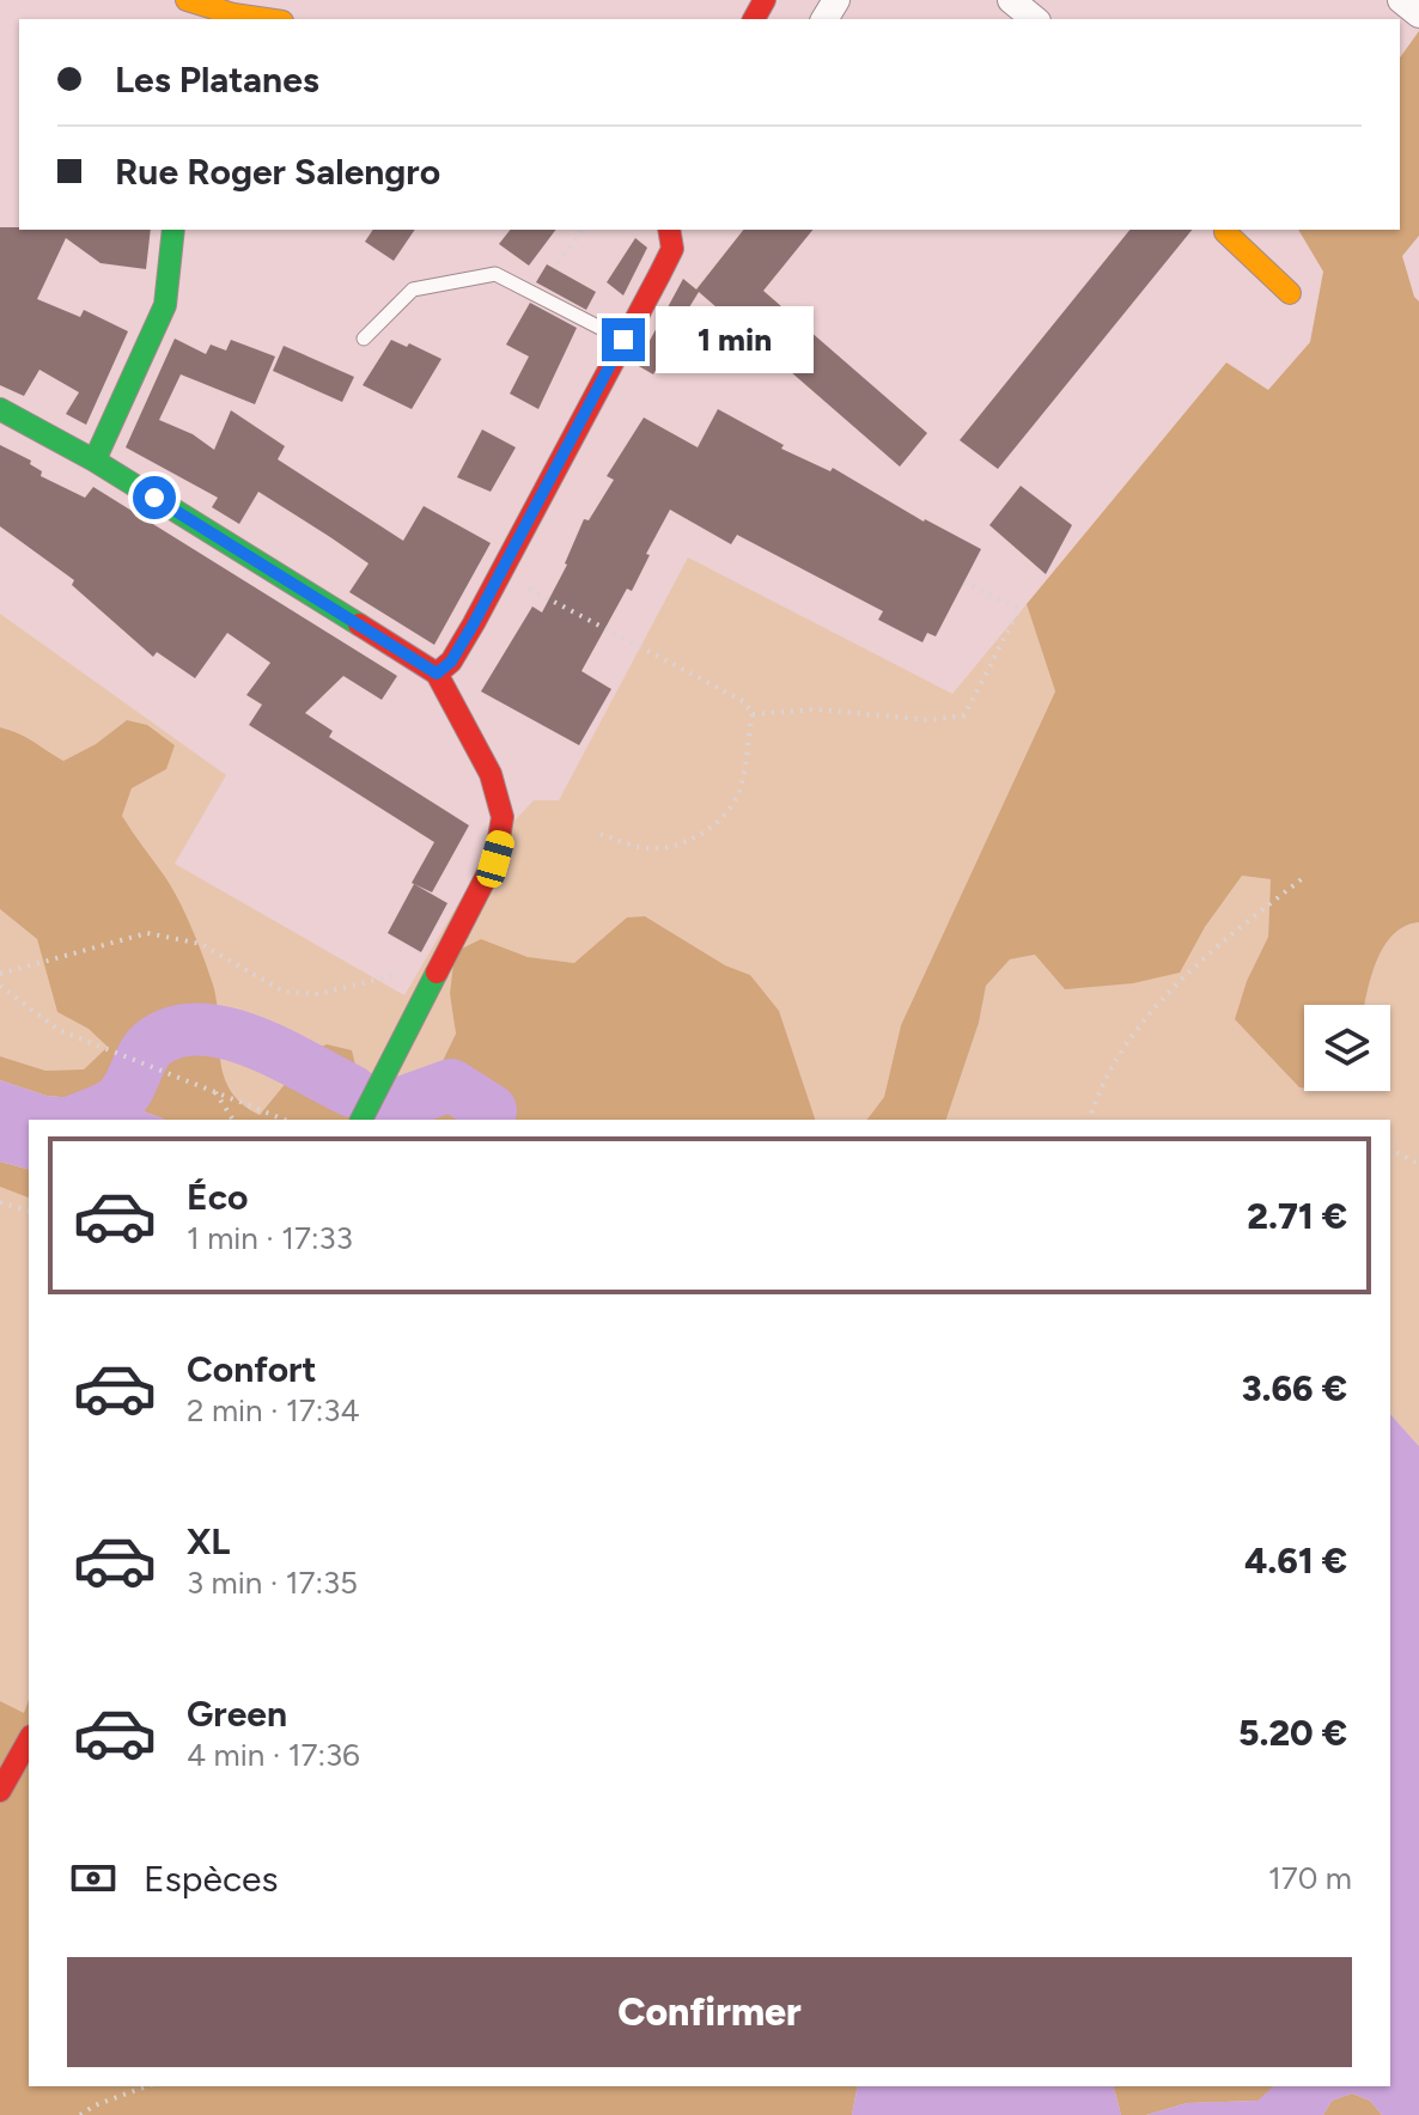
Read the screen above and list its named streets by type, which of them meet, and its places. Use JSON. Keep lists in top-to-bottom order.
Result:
{
  "page": {
    "banner": ["Les Platanes", "Rue Roger Salengro"],
    "bubble": "1 min",
    "list": [
      {
        "name": "Éco",
        "note": "1 min · 17:33",
        "value": "2.71 €"
      },
      {
        "name": "Confort",
        "note": "2 min · 17:34",
        "value": "3.66 €"
      },
      {
        "name": "XL",
        "note": "3 min · 17:35",
        "value": "4.61 €"
      },
      {
        "name": "Green",
        "note": "4 min · 17:36",
        "value": "5.20 €"
      }
    ],
    "pay": ["Espèces", "170 m"],
    "buttons": "Confirmer"
  }
}
